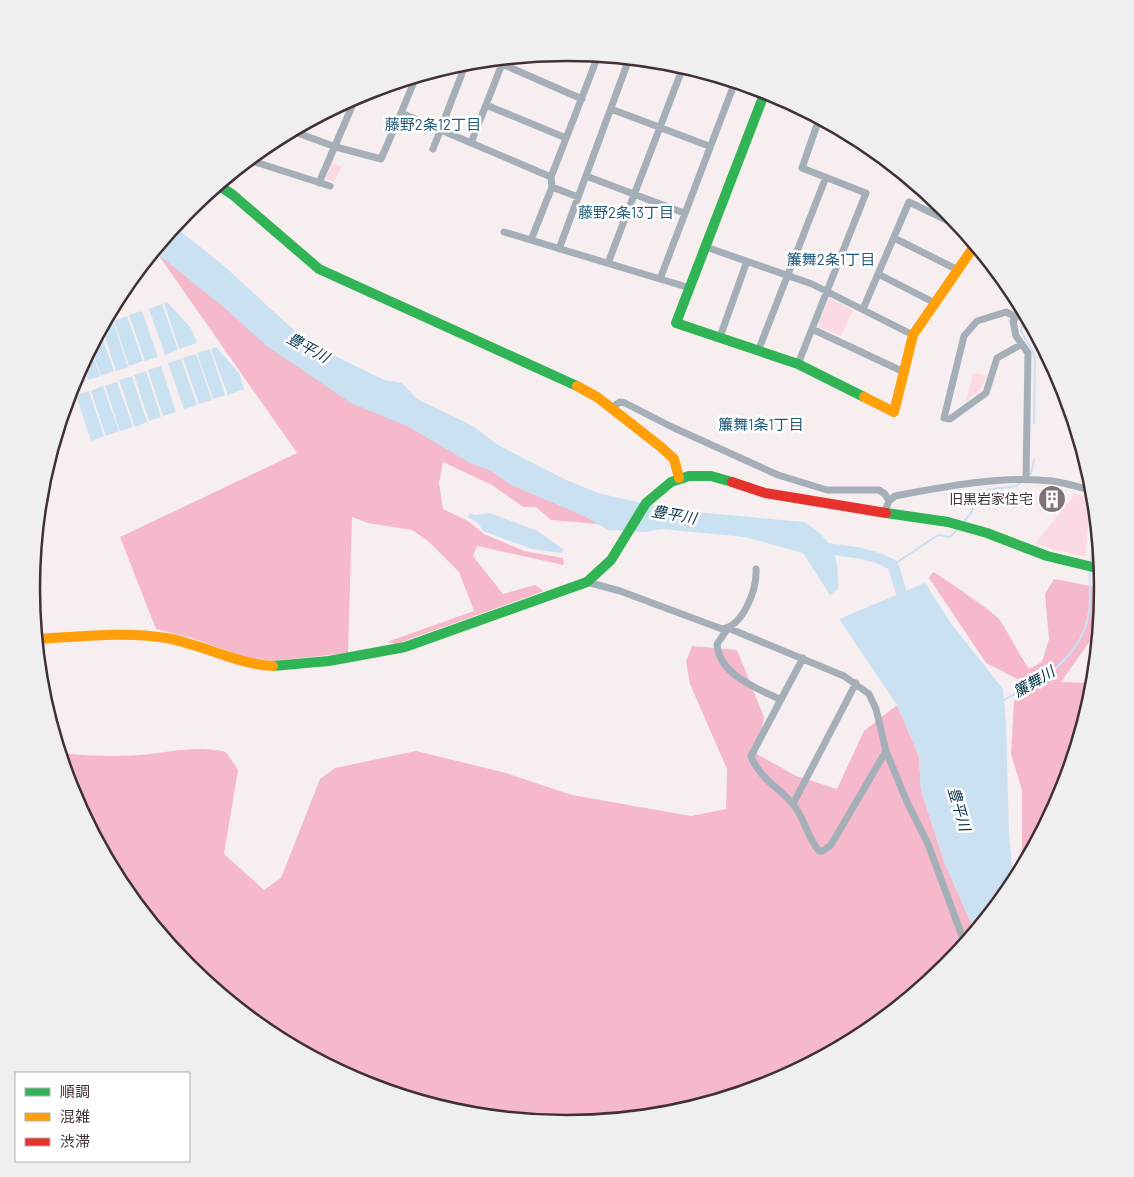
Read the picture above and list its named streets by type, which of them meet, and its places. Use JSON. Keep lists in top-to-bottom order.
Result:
{
  "districts": [
    "藤野2条12丁目",
    "藤野2条13丁目",
    "簾舞2条1丁目",
    "簾舞1条1丁目"
  ],
  "water": ["豊平川", "簾舞川"],
  "places": {
    "building": ["旧黒岩家住宅"]
  },
  "legend": ["順調", "混雑", "渋滞"]
}
